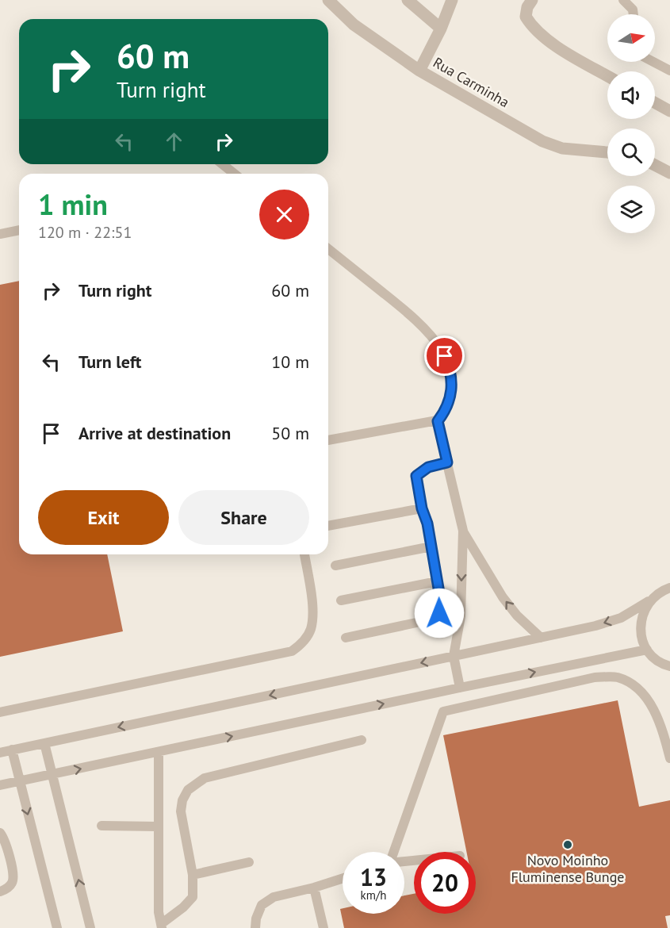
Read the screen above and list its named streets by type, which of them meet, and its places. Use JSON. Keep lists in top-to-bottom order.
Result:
{
  "streets": {
    "street": ["Rua Carminha"]
  },
  "places": ["Novo Moinho Fluminense Bunge"],
  "north": "right",
  "page": {
    "turn": ["60 m", "Turn right"],
    "heading": ["1 min", "120 m · 22:51"],
    "list": [
      {
        "name": "Turn right",
        "value": "60 m"
      },
      {
        "name": "Turn left",
        "value": "10 m"
      },
      {
        "name": "Arrive at destination",
        "value": "50 m"
      }
    ],
    "buttons": ["Exit", "Share"],
    "speed": "13 km/h",
    "limit": "20"
  }
}
